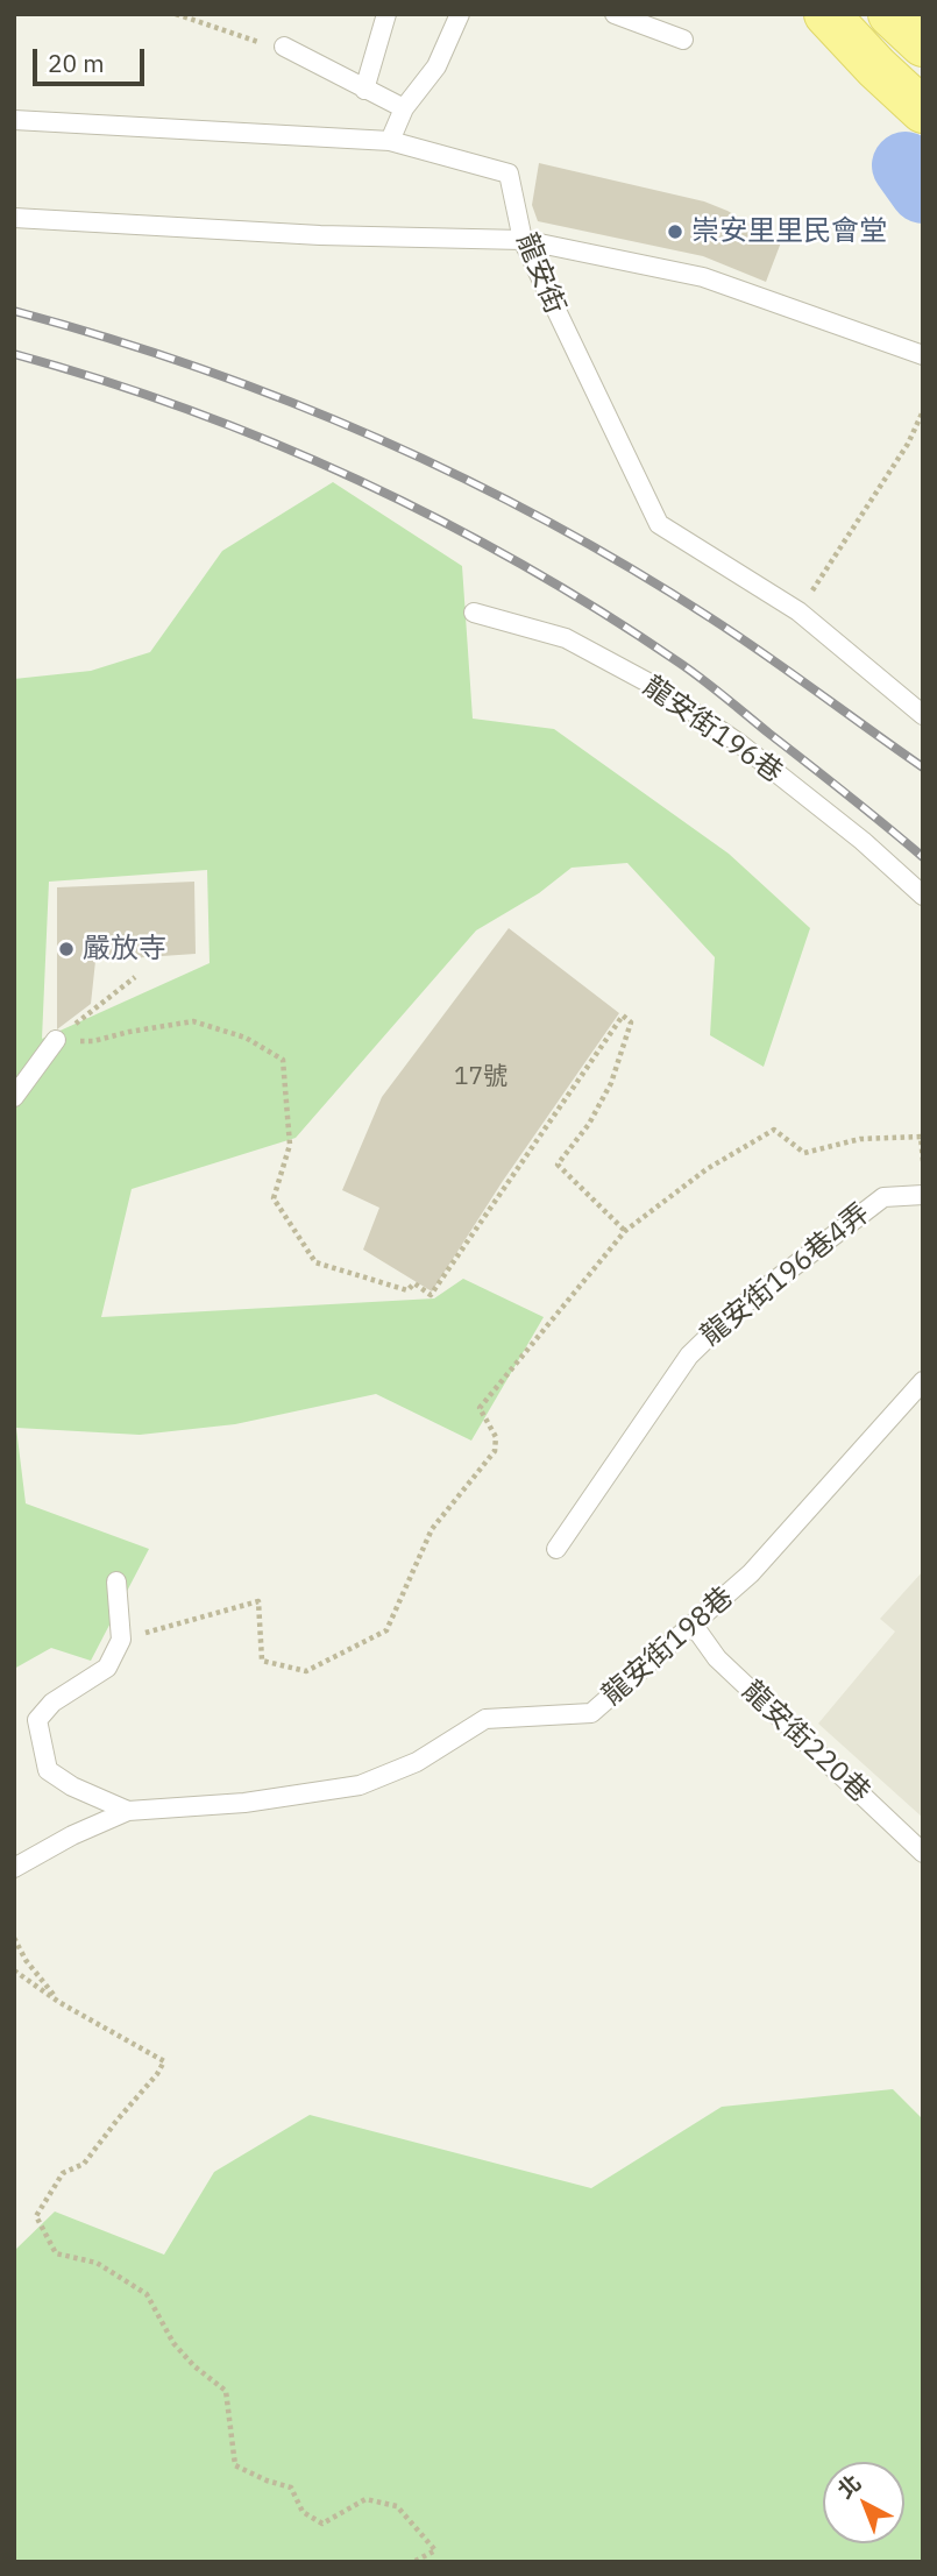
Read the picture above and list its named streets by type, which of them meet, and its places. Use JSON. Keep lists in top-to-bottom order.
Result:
{
  "streets": {
    "lane": [
      "龍安街",
      "龍安街196巷",
      "龍安街196巷4弄",
      "龍安街198巷",
      "龍安街220巷"
    ]
  },
  "crossings": [
    ["龍安街198巷", "龍安街220巷"]
  ],
  "places": ["崇安里里民會堂", "嚴放寺"],
  "house_numbers": ["17號"],
  "scale_bar": "20 m",
  "north": "top left"
}
